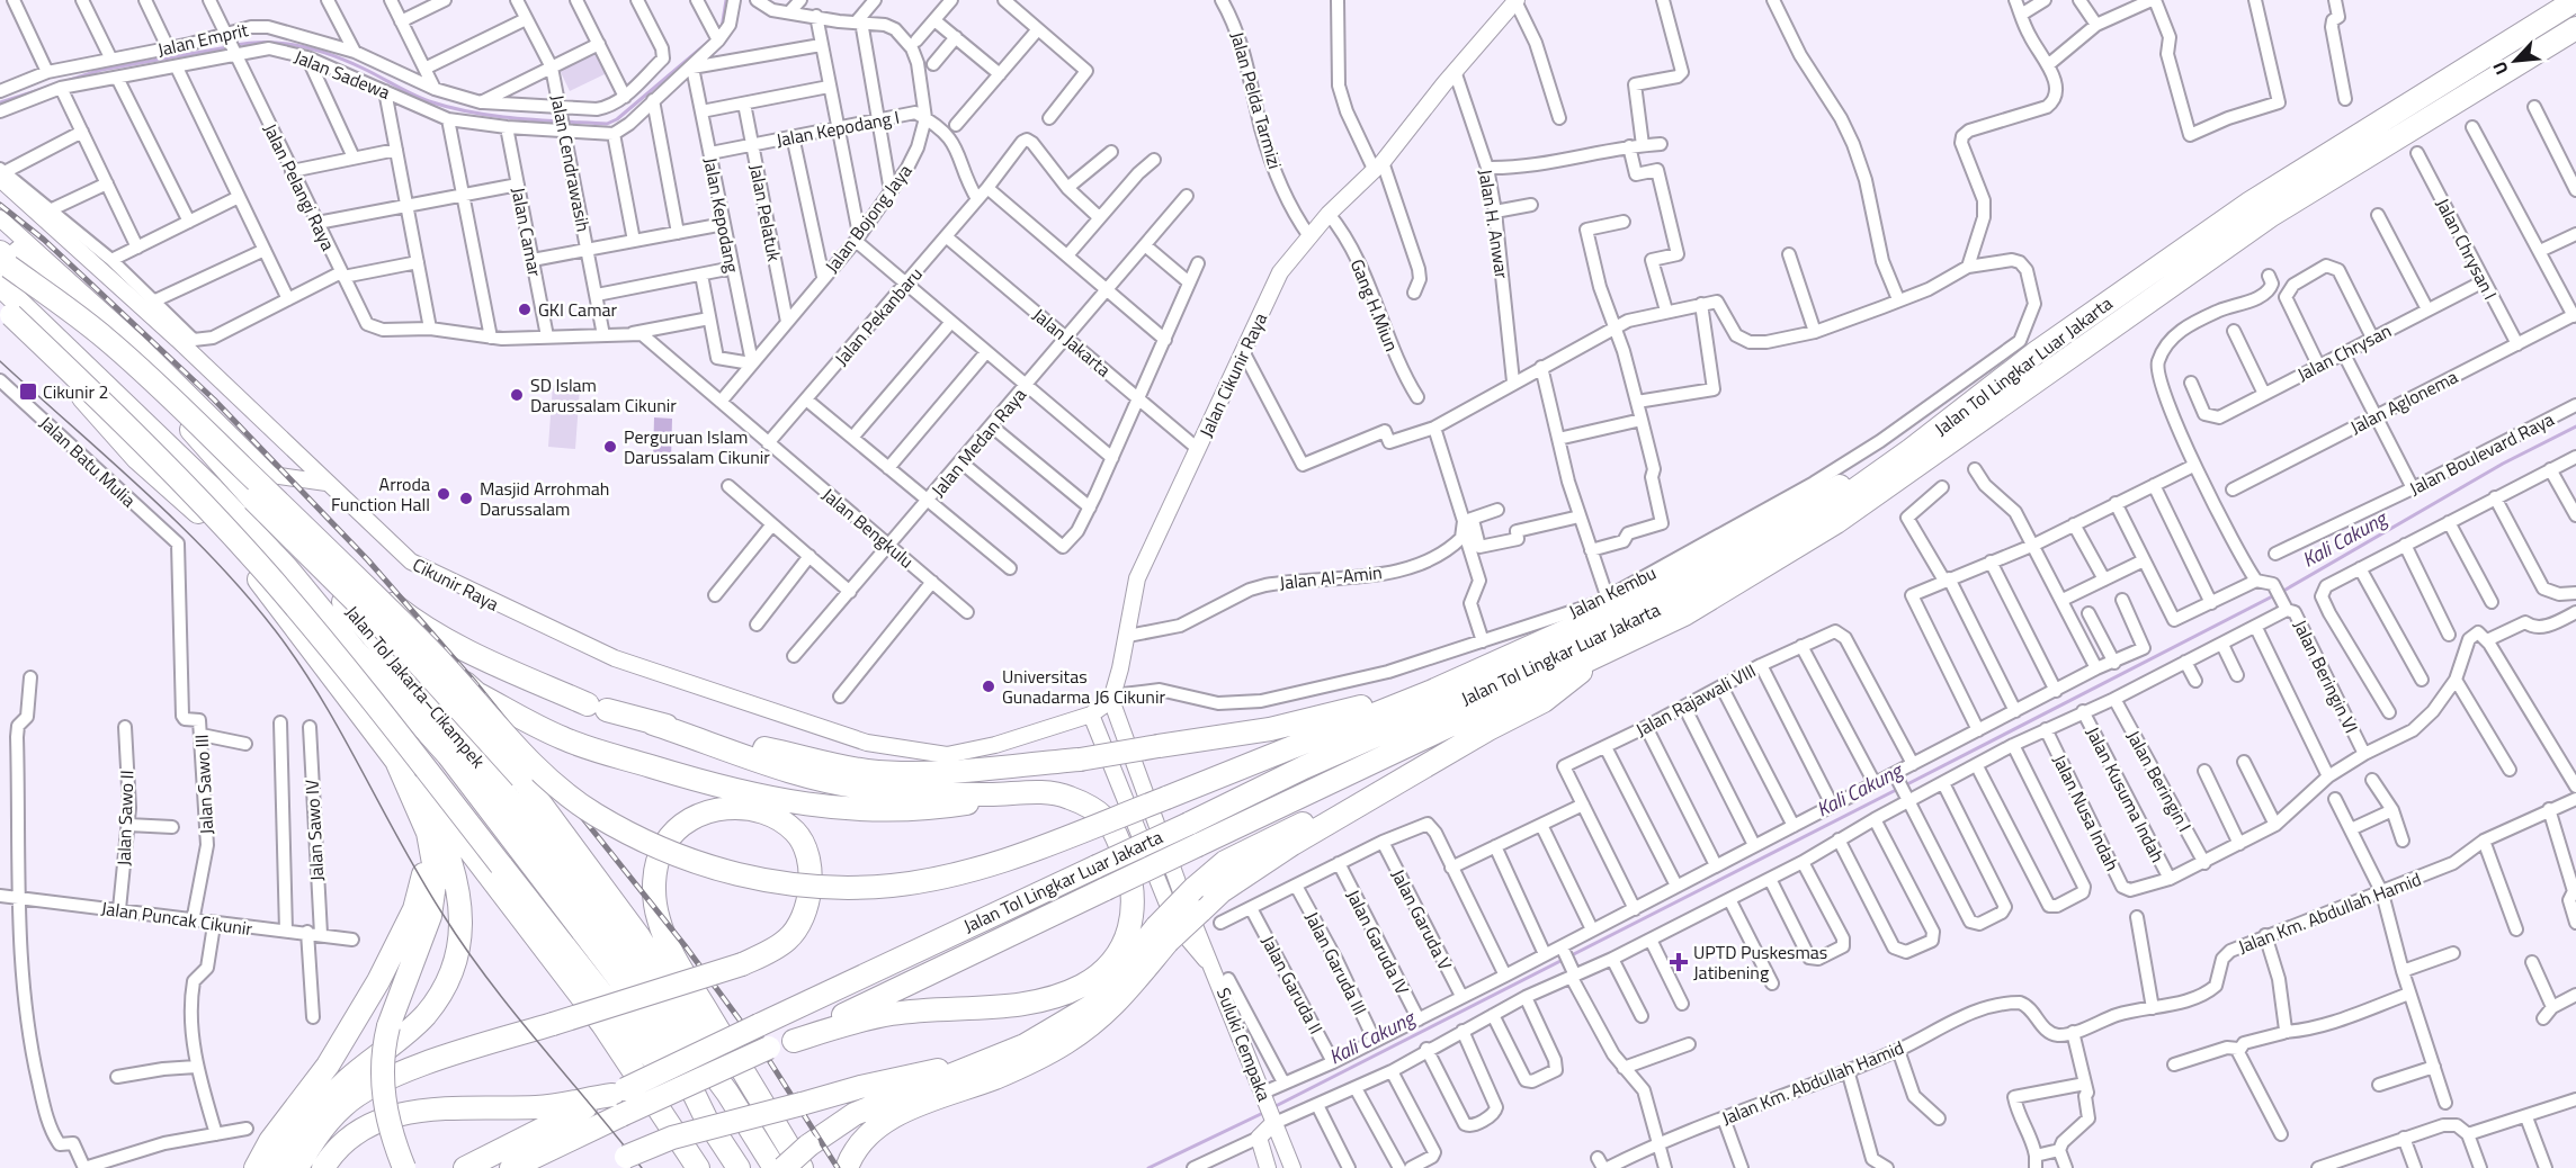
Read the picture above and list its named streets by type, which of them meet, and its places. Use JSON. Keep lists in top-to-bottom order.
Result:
{
  "streets": {
    "highway": ["Jalan Tol Lingkar Luar Jakarta", "Jalan Tol Jakarta–Cikampek"],
    "street": [
      "Jalan Emprit",
      "Jalan Sadewa",
      "Jalan Pelda Tarmizi",
      "Jalan Kepodang I",
      "Jalan Cendrawasih",
      "Jalan Pelangi Raya",
      "Jalan Pelatuk",
      "Jalan Kepodang",
      "Jalan Bojong Jaya",
      "Jalan H. Anwar",
      "Jalan Camar",
      "Jalan Chrysan I",
      "Gang H.Miun",
      "Jalan Pekanbaru",
      "Jalan Jakarta",
      "Jalan Chrysan",
      "Jalan Cikunir Raya",
      "Jalan Aglonema",
      "Jalan Medan Raya",
      "Jalan Boulevard Raya",
      "Jalan Batu Mulia",
      "Jalan Bengkulu",
      "Jalan Al-Amin",
      "Cikunir Raya",
      "Jalan Kembu",
      "Jalan Beringin VI",
      "Jalan Rajawali VIII",
      "Jalan Beringin I",
      "Jalan Sawo III",
      "Jalan Kusuma Indah",
      "Jalan Nusa Indah",
      "Jalan Sawo II",
      "Jalan Sawo IV",
      "Jalan Km. Abdullah Hamid",
      "Jalan Puncak Cikunir",
      "Jalan Garuda V",
      "Jalan Garuda IV",
      "Jalan Garuda III",
      "Jalan Garuda II",
      "Suluki Cempaka"
    ]
  },
  "crossings": [
    ["Jalan Emprit", "Jalan Sadewa"],
    ["Jalan Emprit", "Jalan Cendrawasih"],
    ["Jalan Emprit", "Jalan Pelangi Raya"],
    ["Jalan Sadewa", "Jalan Cendrawasih"],
    ["Jalan Sadewa", "Jalan Pelangi Raya"],
    ["Jalan Sadewa", "Jalan Camar"],
    ["Jalan Pelda Tarmizi", "Jalan Cikunir Raya"],
    ["Jalan Kepodang I", "Jalan Pelatuk"],
    ["Jalan Kepodang I", "Jalan Kepodang"],
    ["Jalan Kepodang I", "Jalan Bojong Jaya"],
    ["Jalan Pelatuk", "Jalan Bojong Jaya"],
    ["Jalan Kepodang", "Jalan Bojong Jaya"],
    ["Jalan Bojong Jaya", "Jalan Bengkulu"],
    ["Jalan H. Anwar", "Jalan Cikunir Raya"],
    ["Jalan Chrysan I", "Jalan Chrysan"],
    ["Jalan Chrysan I", "Jalan Aglonema"],
    ["Gang H.Miun", "Jalan Cikunir Raya"],
    ["Jalan Pekanbaru", "Jalan Jakarta"],
    ["Jalan Pekanbaru", "Jalan Bengkulu"],
    ["Jalan Jakarta", "Jalan Cikunir Raya"],
    ["Jalan Jakarta", "Jalan Medan Raya"],
    ["Jalan Cikunir Raya", "Jalan Al-Amin"],
    ["Jalan Cikunir Raya", "Jalan Kembu"],
    ["Jalan Cikunir Raya", "Suluki Cempaka"],
    ["Jalan Medan Raya", "Jalan Bengkulu"],
    ["Jalan Batu Mulia", "Jalan Sawo III"],
    ["Jalan Kembu", "Suluki Cempaka"],
    ["Jalan Sawo III", "Jalan Puncak Cikunir"],
    ["Jalan Kusuma Indah", "Jalan Nusa Indah"],
    ["Jalan Sawo II", "Jalan Puncak Cikunir"],
    ["Jalan Sawo IV", "Jalan Puncak Cikunir"]
  ],
  "water": ["Kali Cakung"],
  "places": {
    "other": [
      "GKI Camar",
      "SD Islam Darussalam Cikunir",
      "Perguruan Islam Darussalam Cikunir",
      "Arroda Function Hall",
      "Masjid Arrohmah Darussalam",
      "Universitas Gunadarma J6 Cikunir"
    ],
    "transit": ["Cikunir 2"],
    "health": ["UPTD Puskesmas Jatibening"]
  },
  "north": "bottom left"
}
